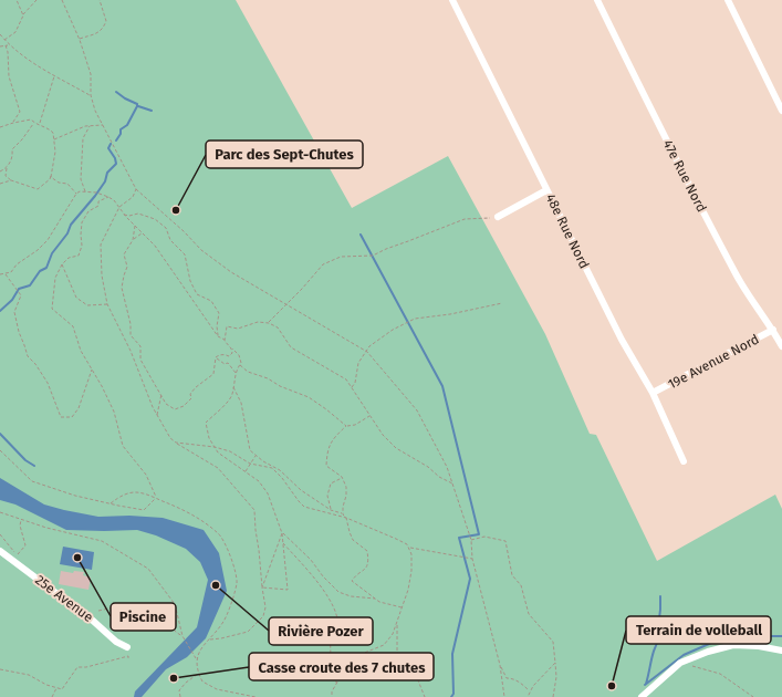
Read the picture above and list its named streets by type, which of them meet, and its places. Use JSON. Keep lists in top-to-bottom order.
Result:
{
  "streets": {
    "street": [
      "47e Rue Nord",
      "48e Rue Nord",
      "19e Avenue Nord",
      "25e Avenue"
    ]
  },
  "crossings": [
    ["47e Rue Nord", "19e Avenue Nord"],
    ["48e Rue Nord", "19e Avenue Nord"]
  ],
  "places": [
    "Parc des Sept-Chutes",
    "Piscine",
    "Rivière Pozer",
    "Casse croute des 7 chutes",
    "Terrain de volleball"
  ]
}
